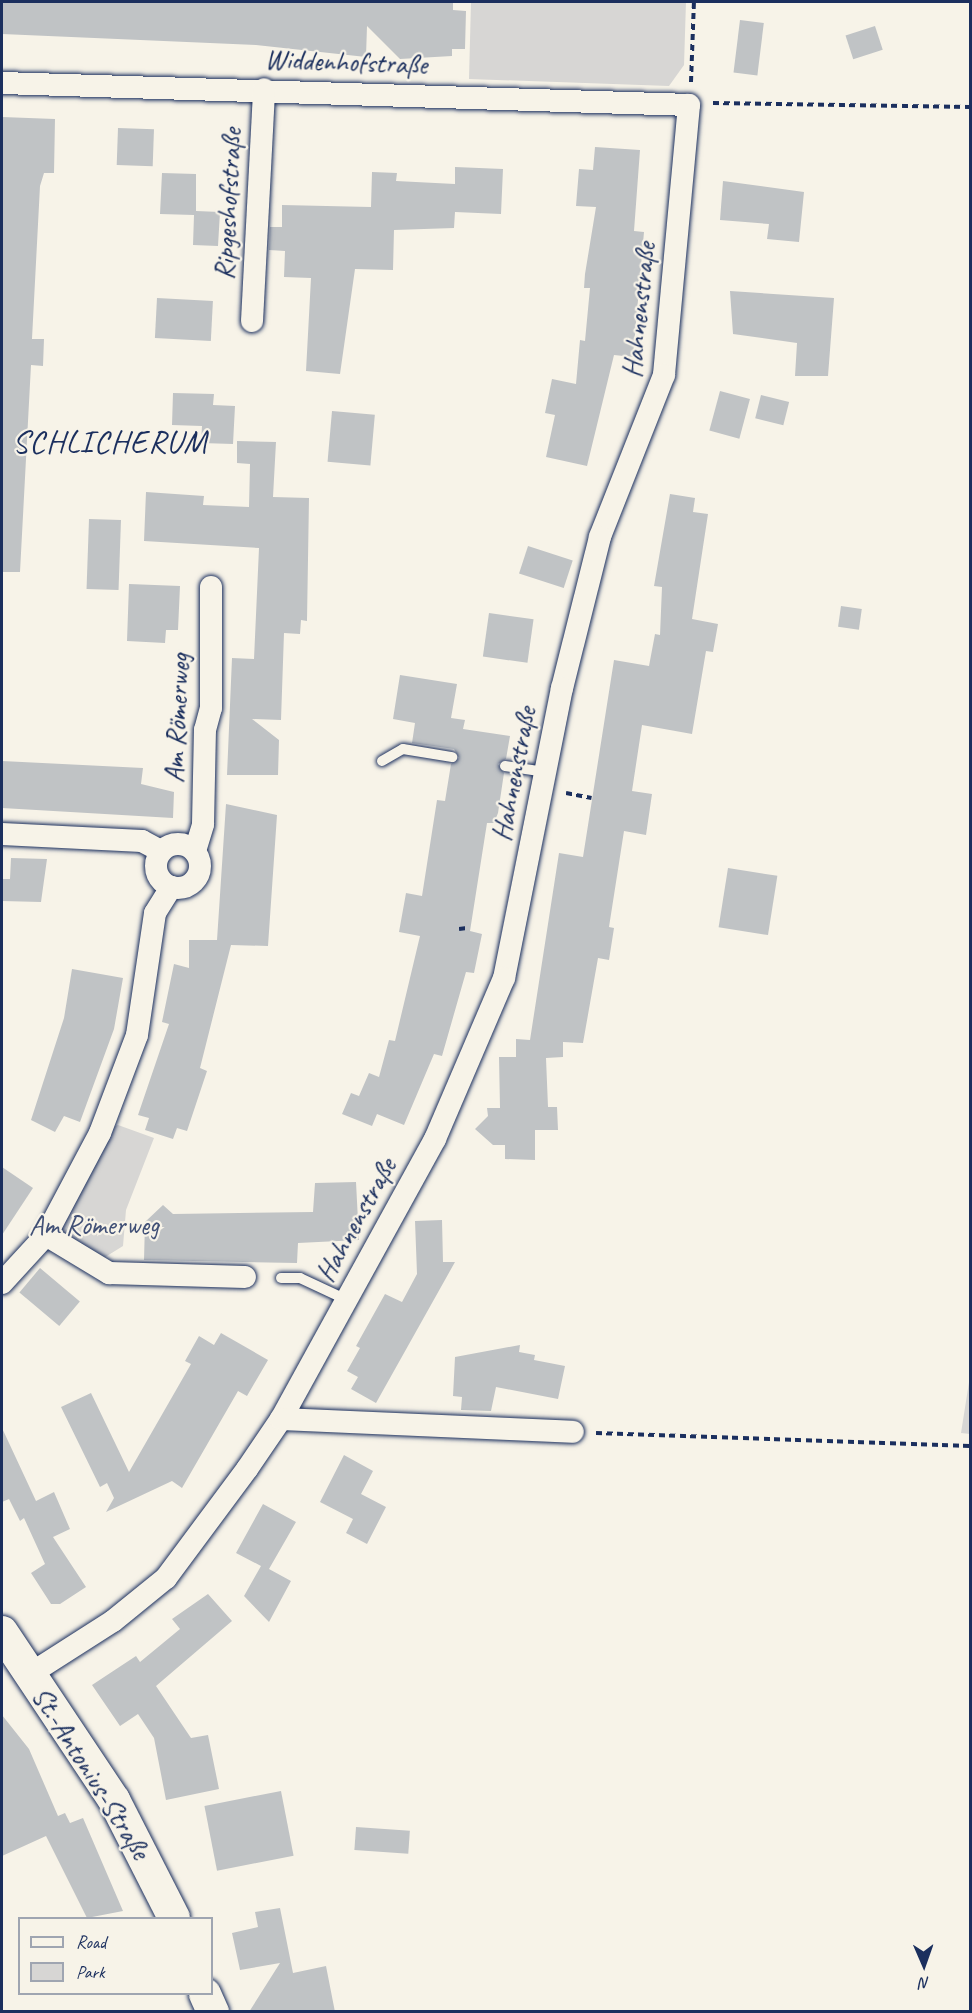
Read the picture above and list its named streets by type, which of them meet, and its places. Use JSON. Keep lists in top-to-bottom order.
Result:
{
  "streets": {
    "street": [
      "Widdenhofstraße",
      "Ripgeshofstraße",
      "Hahnenstraße",
      "Am Römerweg",
      "St.-Antonius-Straße"
    ]
  },
  "crossings": [
    ["Widdenhofstraße", "Ripgeshofstraße"],
    ["Widdenhofstraße", "Hahnenstraße"],
    ["Hahnenstraße", "St.-Antonius-Straße"]
  ],
  "districts": ["SCHLICHERUM"],
  "parks": ["Am Römerweg"],
  "legend": ["Road", "Park"],
  "north": "bottom"
}
